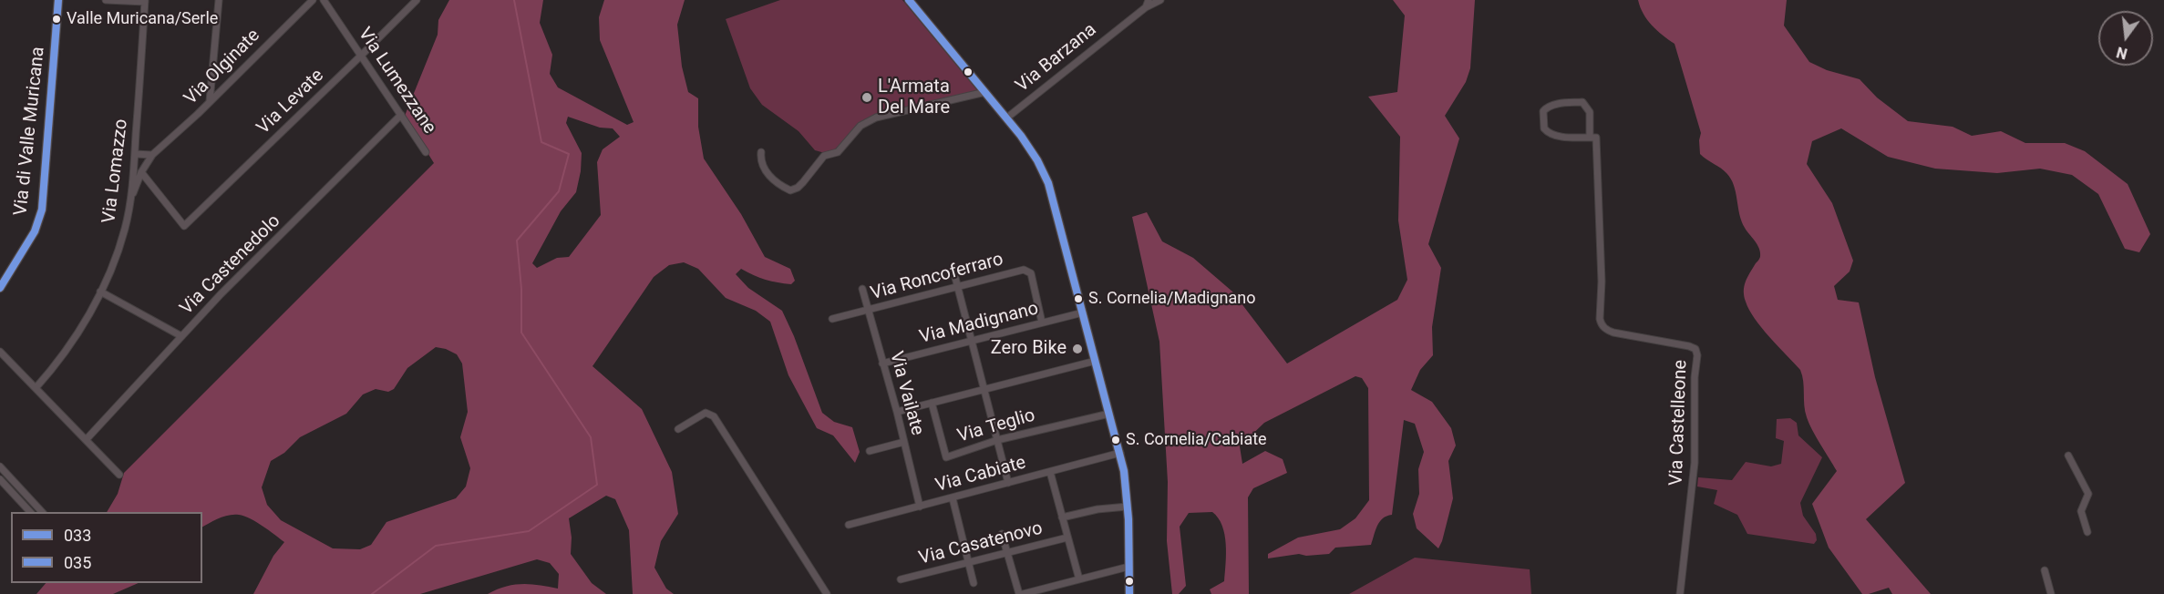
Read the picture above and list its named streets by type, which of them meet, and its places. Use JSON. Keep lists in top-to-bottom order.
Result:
{
  "streets": {
    "street": [
      "Via Barzana",
      "Via Olginate",
      "Via Lumezzane",
      "Via Levate",
      "Via di Valle Muricana",
      "Via Lomazzo",
      "Via Castenedolo",
      "Via Roncoferraro",
      "Via Madignano",
      "Via Vailate",
      "Via Castelleone",
      "Via Teglio",
      "Via Cabiate",
      "Via Casatenovo"
    ]
  },
  "crossings": [
    ["Via Olginate", "Via Levate"],
    ["Via Olginate", "Via Lomazzo"],
    ["Via Lumezzane", "Via Levate"],
    ["Via Lumezzane", "Via Castenedolo"],
    ["Via Roncoferraro", "Via Madignano"],
    ["Via Roncoferraro", "Via Vailate"],
    ["Via Madignano", "Via Vailate"],
    ["Via Vailate", "Via Cabiate"],
    ["Via Cabiate", "Via Casatenovo"]
  ],
  "places": [
    "Valle Muricana/Serle",
    "L'Armata Del Mare",
    "S. Cornelia/Madignano",
    "Zero Bike",
    "S. Cornelia/Cabiate"
  ],
  "lines": ["transit line 033", "transit line 035"],
  "legend": ["033", "035"],
  "north": "bottom"
}
